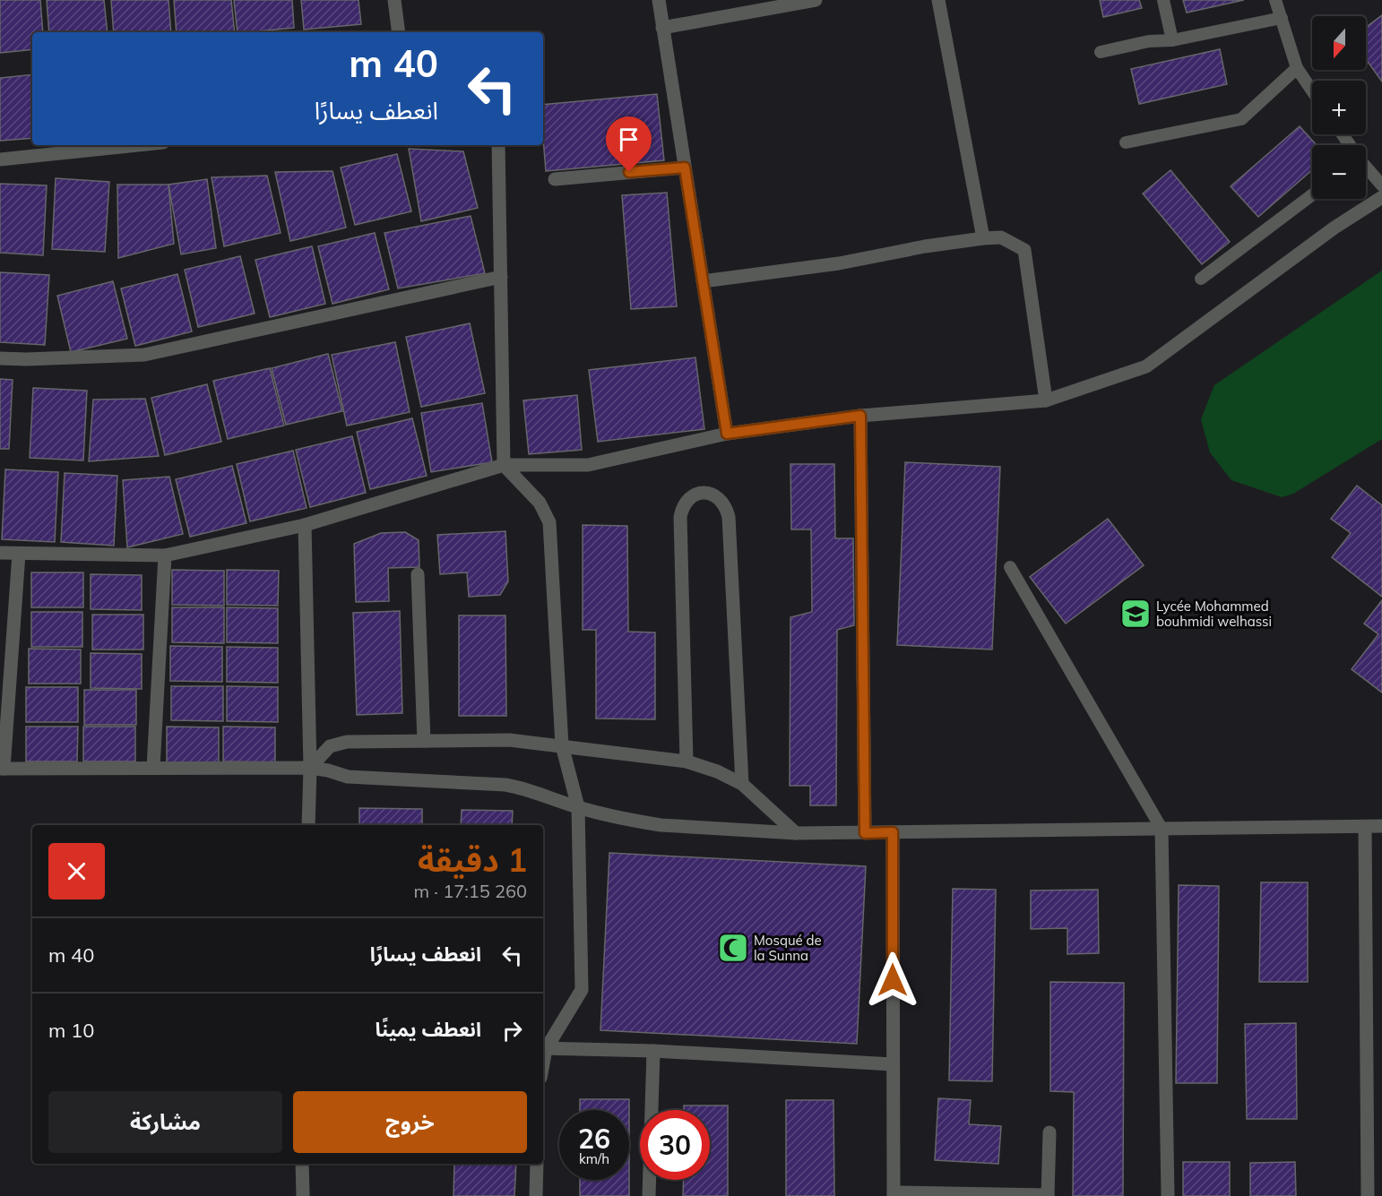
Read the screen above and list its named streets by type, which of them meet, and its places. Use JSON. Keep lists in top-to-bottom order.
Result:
{
  "places": {
    "school or university": ["Lycée Mohammed bouhmidi welhassi"],
    "mosque": ["Mosqué de la Sunna"]
  },
  "north": "bottom",
  "page": {
    "map_buttons": ["+", "−"],
    "turn": ["40 m", "انعطف يسارًا"],
    "heading": ["1 دقيقة", "260 m · 17:15"],
    "list": [
      {
        "name": "انعطف يسارًا",
        "value": "40 m"
      },
      {
        "name": "انعطف يمينًا",
        "value": "10 m"
      }
    ],
    "buttons": ["خروج", "مشاركة"],
    "speed": "26 km/h",
    "limit": "30"
  }
}
